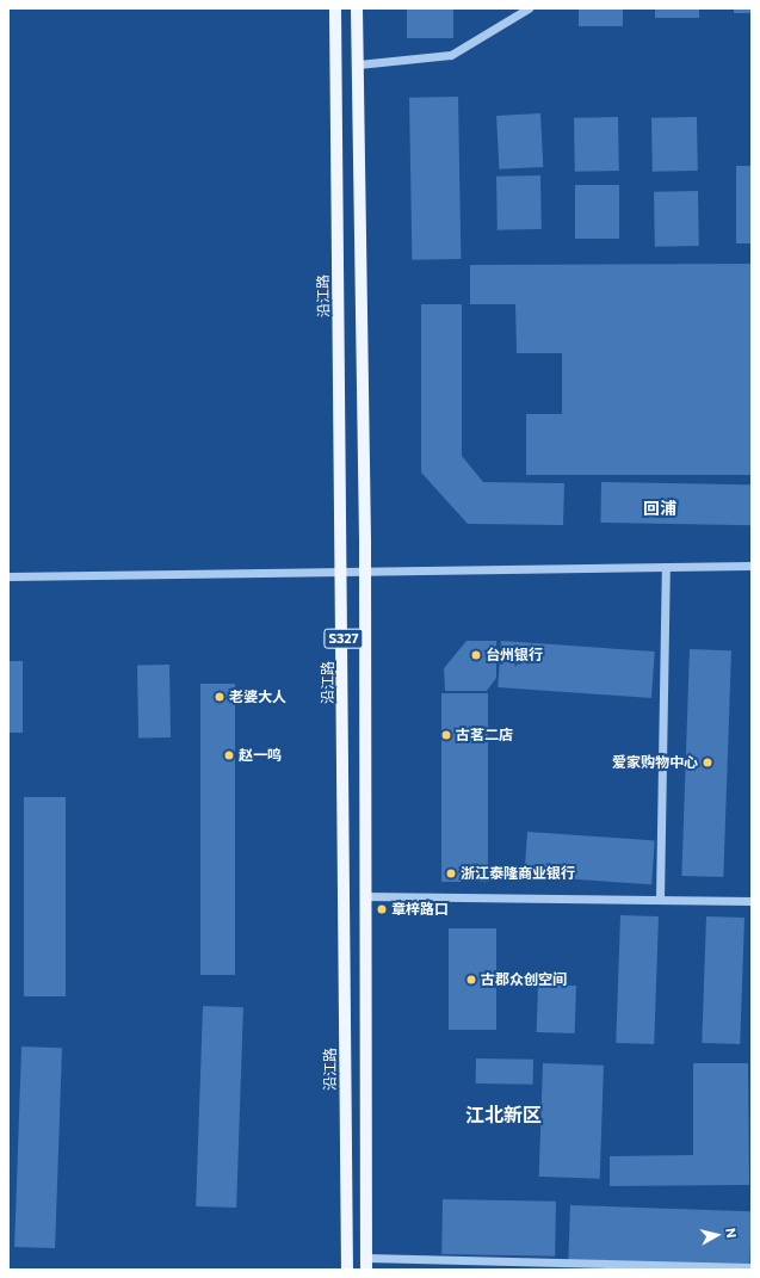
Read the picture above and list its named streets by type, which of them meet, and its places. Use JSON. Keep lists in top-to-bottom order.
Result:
{
  "streets": {
    "main road": ["沿江路", "S327"]
  },
  "districts": ["回浦", "江北新区"],
  "places": [
    "台州银行",
    "老婆大人",
    "古茗二店",
    "赵一鸣",
    "爱家购物中心",
    "浙江泰隆商业银行",
    "章梓路口",
    "古郡众创空间"
  ],
  "north": "right"
}
